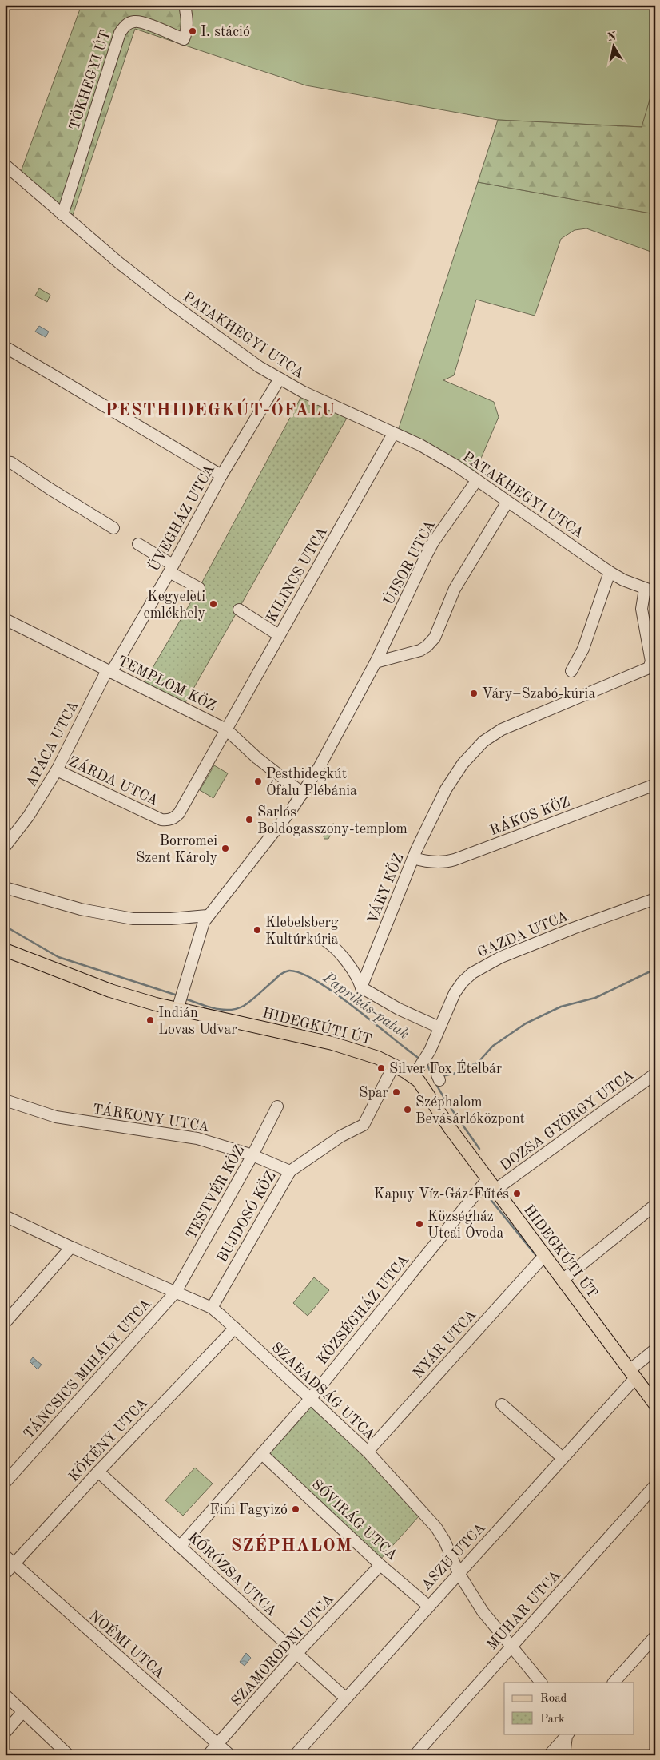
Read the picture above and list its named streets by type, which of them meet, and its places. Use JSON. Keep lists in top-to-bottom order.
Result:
{
  "streets": {
    "main road": ["HIDEGKÚTI ÚT"],
    "street": [
      "TÖKHEGYI ÚT",
      "PATAKHEGYI UTCA",
      "ÜVEGHÁZ UTCA",
      "ÚJSOR UTCA",
      "KILINCS UTCA",
      "TEMPLOM KÖZ",
      "APÁCA UTCA",
      "ZÁRDA UTCA",
      "RÁKOS KÖZ",
      "VÁRY KÖZ",
      "GAZDA UTCA",
      "TÁRKONY UTCA",
      "DÓZSA GYÖRGY UTCA",
      "TESTVÉR KÖZ",
      "BUJDOSÓ KÖZ",
      "KÖZSÉGHÁZ UTCA",
      "NYÁR UTCA",
      "TÁNCSICS MIHÁLY UTCA",
      "SZABADSÁG UTCA",
      "KÖKÉNY UTCA",
      "SÓVIRÁG UTCA",
      "ASZÚ UTCA",
      "KŐRÓZSA UTCA",
      "MUHAR UTCA",
      "NOÉMI UTCA",
      "SZAMORODNI UTCA"
    ]
  },
  "crossings": [
    ["TÖKHEGYI ÚT", "PATAKHEGYI UTCA"],
    ["PATAKHEGYI UTCA", "ÜVEGHÁZ UTCA"],
    ["PATAKHEGYI UTCA", "ÚJSOR UTCA"],
    ["PATAKHEGYI UTCA", "KILINCS UTCA"],
    ["ÜVEGHÁZ UTCA", "TEMPLOM KÖZ"],
    ["ÜVEGHÁZ UTCA", "APÁCA UTCA"],
    ["ÚJSOR UTCA", "TEMPLOM KÖZ"],
    ["ÚJSOR UTCA", "HIDEGKÚTI ÚT"],
    ["KILINCS UTCA", "TEMPLOM KÖZ"],
    ["KILINCS UTCA", "ZÁRDA UTCA"],
    ["TEMPLOM KÖZ", "APÁCA UTCA"],
    ["TEMPLOM KÖZ", "ZÁRDA UTCA"],
    ["APÁCA UTCA", "ZÁRDA UTCA"],
    ["RÁKOS KÖZ", "VÁRY KÖZ"],
    ["GAZDA UTCA", "HIDEGKÚTI ÚT"],
    ["HIDEGKÚTI ÚT", "DÓZSA GYÖRGY UTCA"],
    ["HIDEGKÚTI ÚT", "BUJDOSÓ KÖZ"],
    ["HIDEGKÚTI ÚT", "KÖZSÉGHÁZ UTCA"],
    ["HIDEGKÚTI ÚT", "NYÁR UTCA"],
    ["HIDEGKÚTI ÚT", "ASZÚ UTCA"],
    ["TÁRKONY UTCA", "TESTVÉR KÖZ"],
    ["TÁRKONY UTCA", "BUJDOSÓ KÖZ"],
    ["DÓZSA GYÖRGY UTCA", "KÖZSÉGHÁZ UTCA"],
    ["TESTVÉR KÖZ", "TÁNCSICS MIHÁLY UTCA"],
    ["TESTVÉR KÖZ", "SZABADSÁG UTCA"],
    ["BUJDOSÓ KÖZ", "SZABADSÁG UTCA"],
    ["KÖZSÉGHÁZ UTCA", "SZABADSÁG UTCA"],
    ["KÖZSÉGHÁZ UTCA", "SÓVIRÁG UTCA"],
    ["KÖZSÉGHÁZ UTCA", "KŐRÓZSA UTCA"],
    ["NYÁR UTCA", "SZABADSÁG UTCA"],
    ["TÁNCSICS MIHÁLY UTCA", "SZABADSÁG UTCA"],
    ["SZABADSÁG UTCA", "KÖKÉNY UTCA"],
    ["SZABADSÁG UTCA", "ASZÚ UTCA"],
    ["SZABADSÁG UTCA", "MUHAR UTCA"],
    ["KÖKÉNY UTCA", "KŐRÓZSA UTCA"],
    ["KÖKÉNY UTCA", "NOÉMI UTCA"],
    ["SÓVIRÁG UTCA", "ASZÚ UTCA"],
    ["SÓVIRÁG UTCA", "SZAMORODNI UTCA"],
    ["ASZÚ UTCA", "KŐRÓZSA UTCA"],
    ["KŐRÓZSA UTCA", "SZAMORODNI UTCA"],
    ["NOÉMI UTCA", "SZAMORODNI UTCA"]
  ],
  "districts": ["PESTHIDEGKÚT-ÓFALU", "SZÉPHALOM"],
  "water": ["Paprikás-patak"],
  "places": [
    "I. stáció",
    "Kegyeleti emlékhely",
    "Váry–Szabó-kúria",
    "Pesthidegkút Ófalu Plébánia",
    "Sarlós Boldogasszony-templom",
    "Borromei Szent Károly",
    "Klebelsberg Kultúrkúria",
    "Indián Lovas Udvar",
    "Silver Fox Ételbár",
    "Spar",
    "Széphalom Bevásárlóközpont",
    "Kapuy Víz-Gáz-Fűtés",
    "Községház Utcai Óvoda",
    "Fini Fagyizó"
  ],
  "legend": ["Road", "Park"],
  "north": "top"
}
